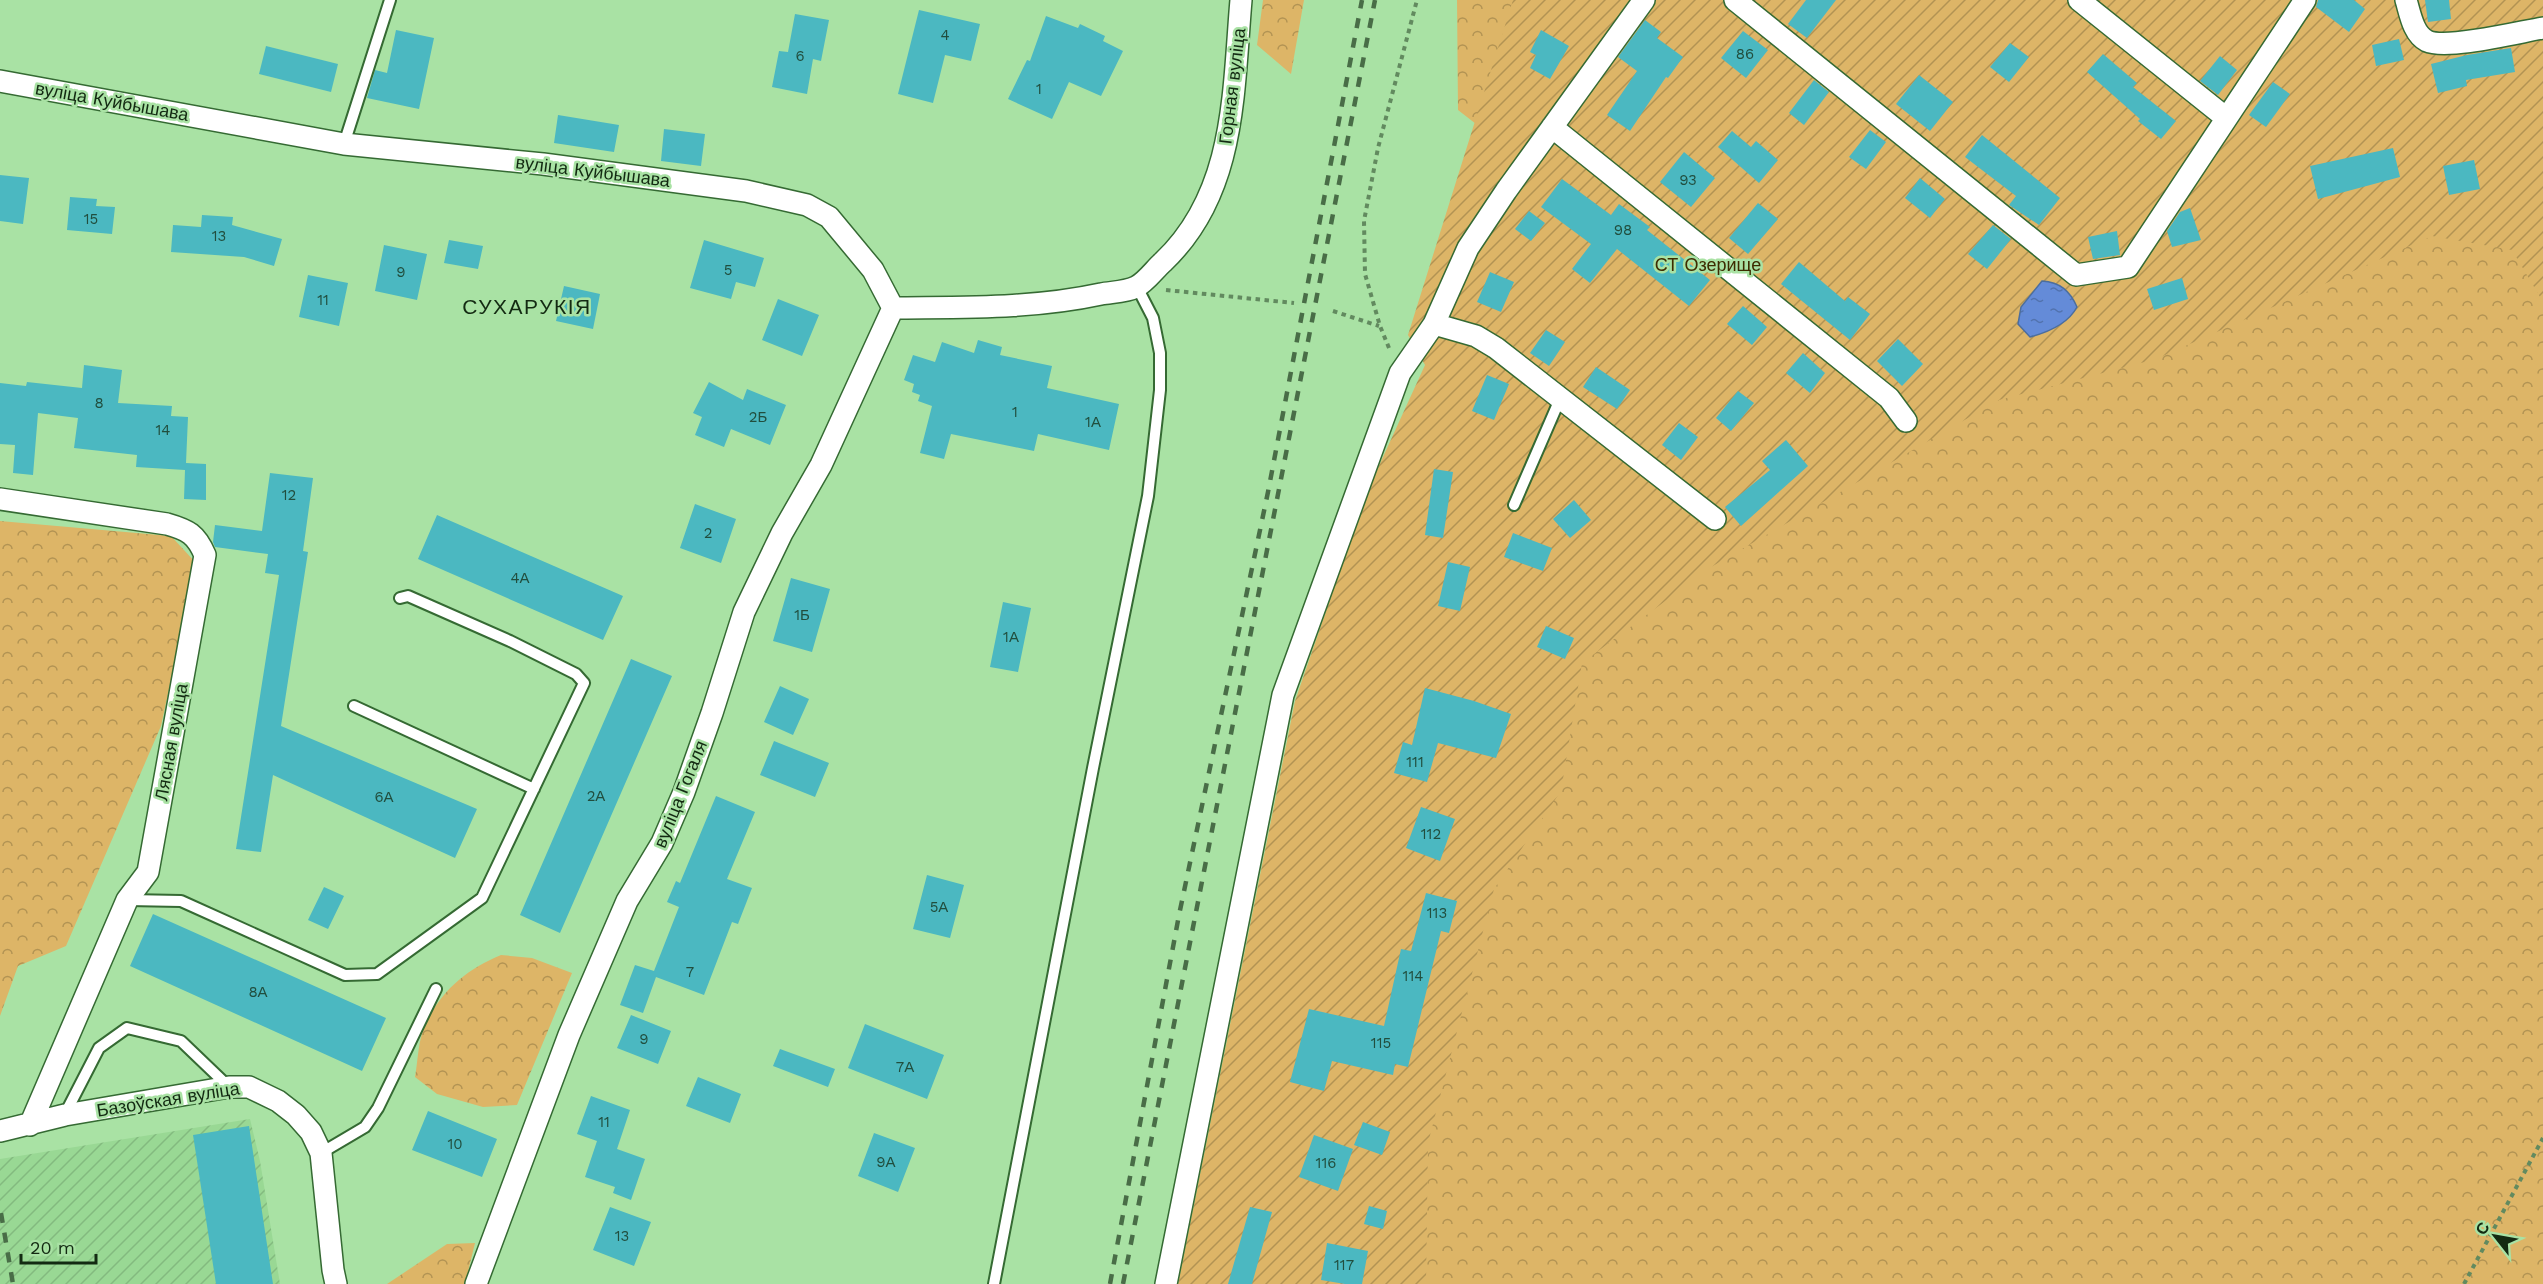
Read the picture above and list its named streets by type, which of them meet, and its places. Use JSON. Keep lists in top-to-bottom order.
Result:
{
  "streets": {
    "street": [
      "Горная вуліца",
      "вуліца Куйбышава",
      "Лясная вуліца",
      "вуліца Гогаля",
      "Базоўская вуліца"
    ]
  },
  "crossings": [
    ["вуліца Куйбышава", "вуліца Гогаля"],
    ["Лясная вуліца", "Базоўская вуліца"]
  ],
  "districts": ["СУХАРУКІЯ"],
  "parks": ["СТ Озерище"],
  "house_numbers": [
    "4",
    "86",
    "6",
    "1",
    "93",
    "15",
    "98",
    "13",
    "5",
    "9",
    "11",
    "8",
    "1",
    "2Б",
    "1А",
    "14",
    "12",
    "2",
    "4А",
    "1Б",
    "1А",
    "111",
    "2А",
    "6А",
    "112",
    "5А",
    "113",
    "7",
    "114",
    "8А",
    "9",
    "115",
    "7А",
    "11",
    "10",
    "9А",
    "116",
    "13",
    "117"
  ],
  "scale_bar": "20 m",
  "north": "top left"
}
